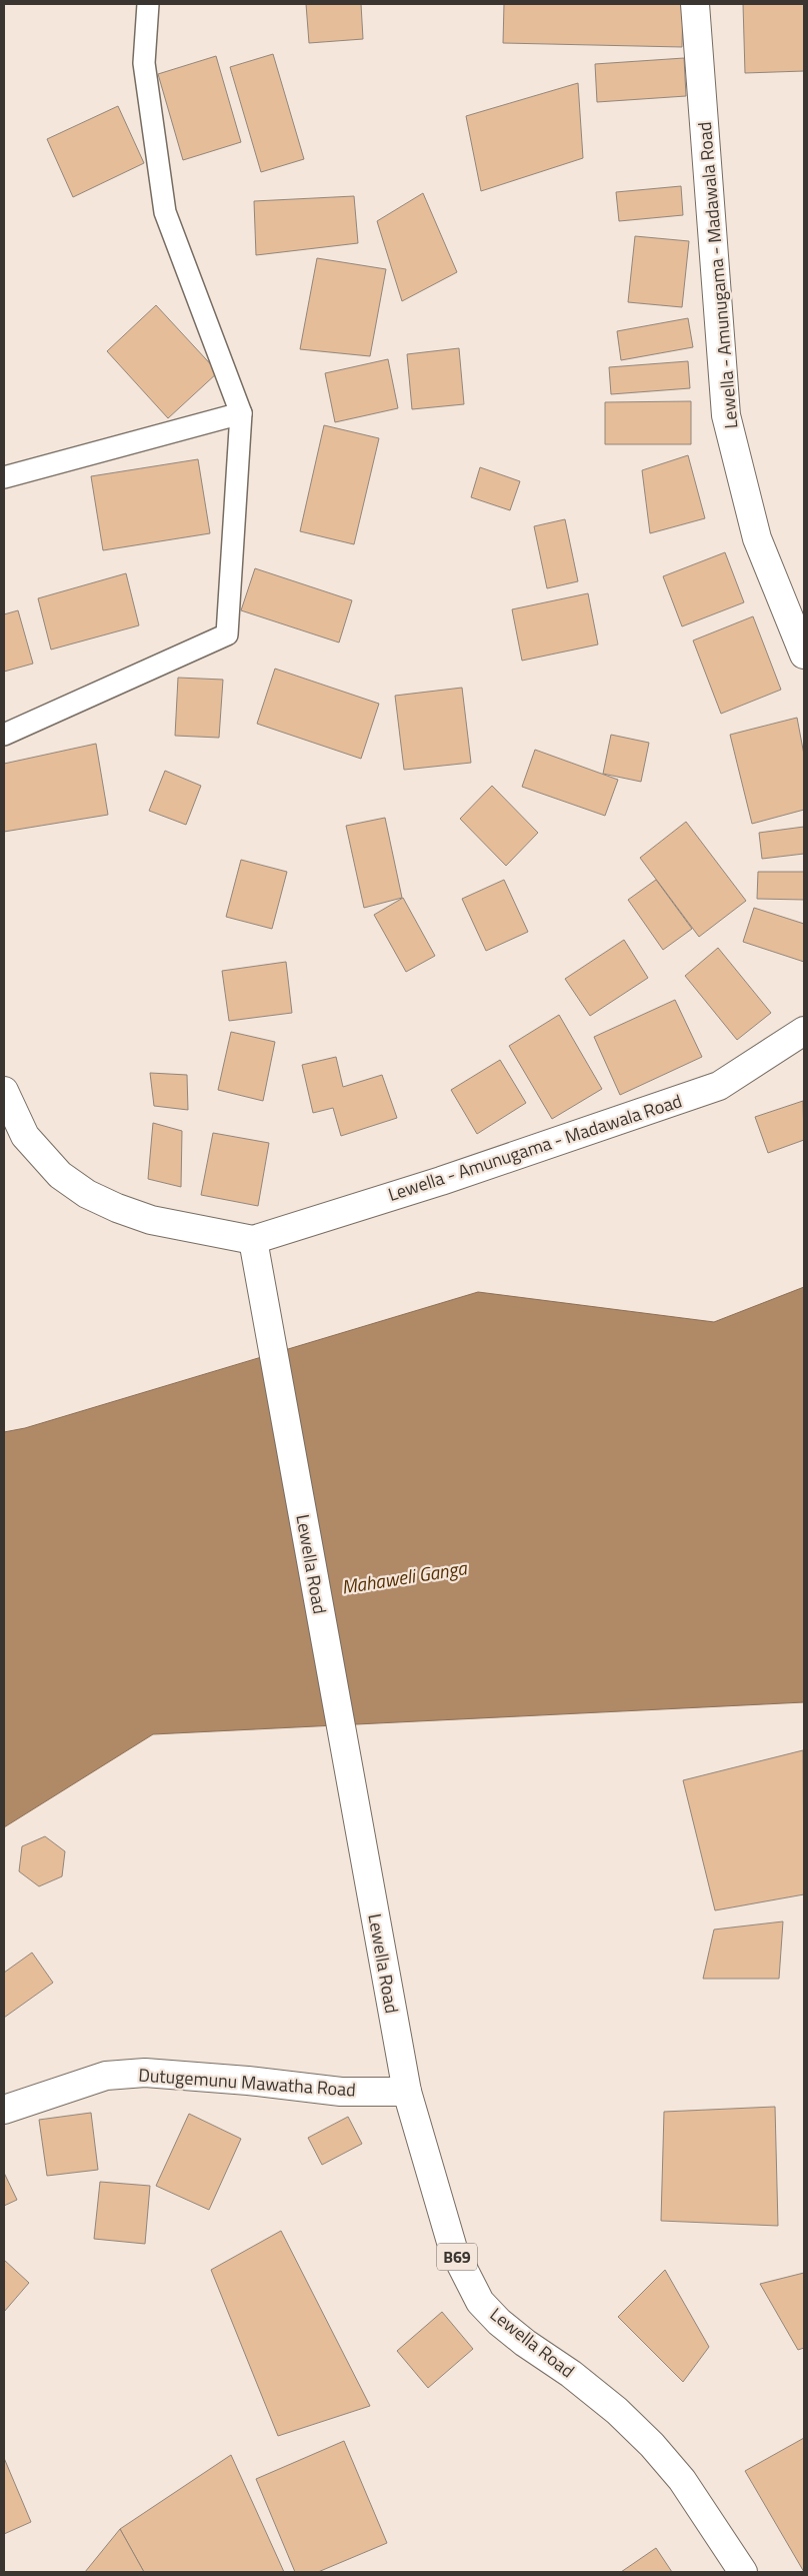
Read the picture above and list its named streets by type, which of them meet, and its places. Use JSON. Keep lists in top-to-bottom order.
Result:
{
  "streets": {
    "main road": [
      "Lewella - Amunugama - Madawala Road",
      "Lewella Road",
      "Dutugemunu Mawatha Road",
      "B69"
    ]
  },
  "crossings": [
    ["Lewella - Amunugama - Madawala Road", "Lewella Road"],
    ["Lewella Road", "Dutugemunu Mawatha Road"]
  ],
  "water": ["Mahaweli Ganga"]
}
